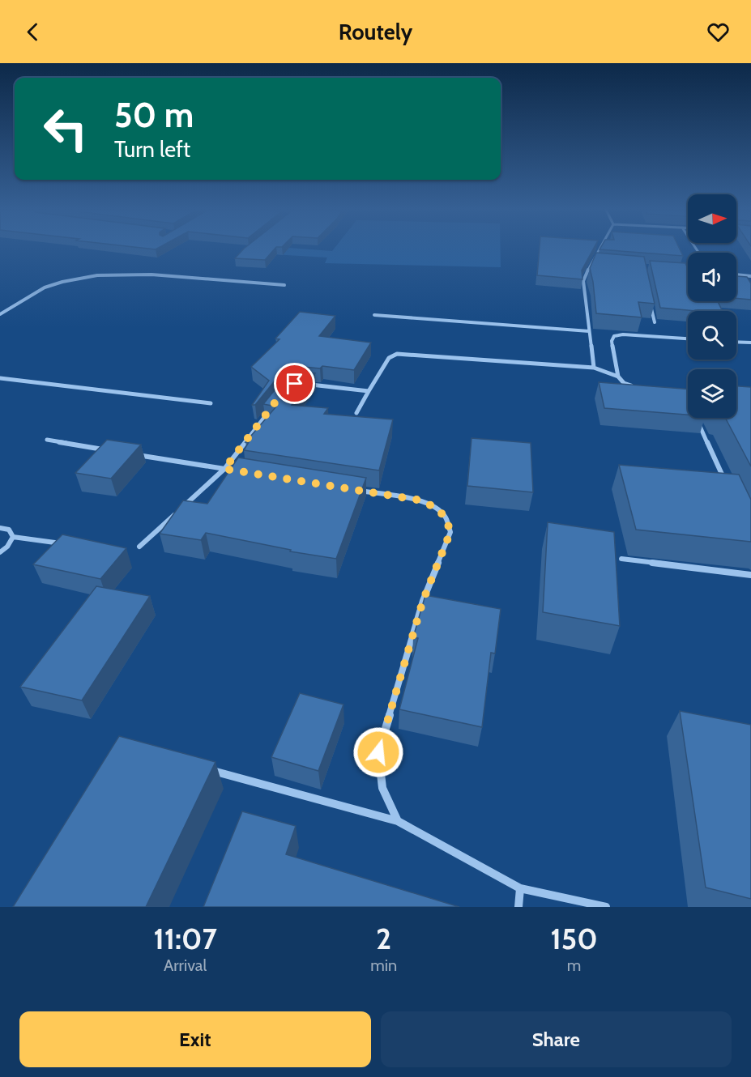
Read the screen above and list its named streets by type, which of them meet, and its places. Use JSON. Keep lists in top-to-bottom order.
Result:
{
  "north": "right",
  "page": {
    "header": "Routely",
    "turn": ["50 m", "Turn left"],
    "eta": [
      "11:07",
      "Arrival",
      "2",
      "min",
      "150",
      "m"
    ],
    "buttons": ["Exit", "Share"]
  }
}
